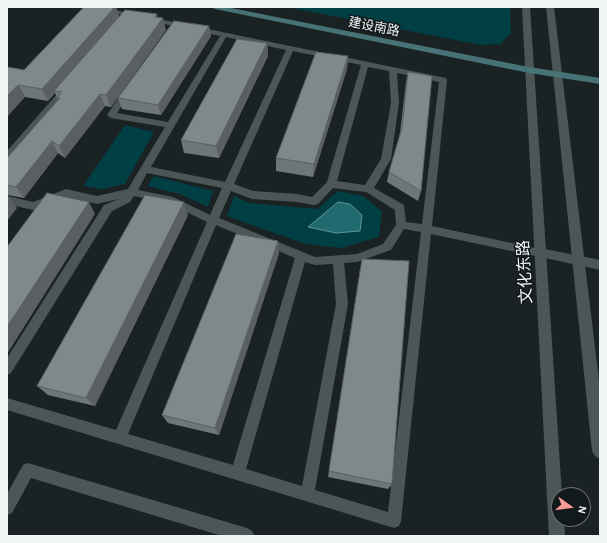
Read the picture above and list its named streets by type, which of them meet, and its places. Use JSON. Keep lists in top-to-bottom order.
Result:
{
  "streets": {
    "main road": ["建设南路"],
    "street": ["文化东路"]
  },
  "crossings": [
    ["建设南路", "文化东路"]
  ],
  "north": "right"
}
